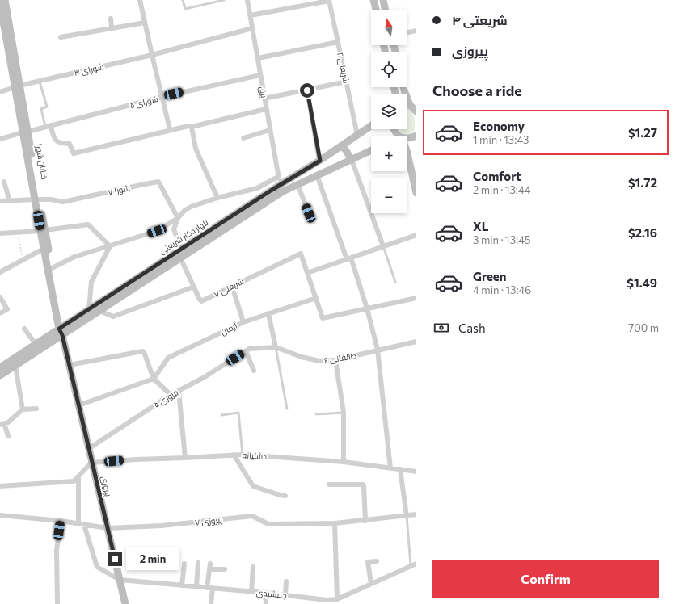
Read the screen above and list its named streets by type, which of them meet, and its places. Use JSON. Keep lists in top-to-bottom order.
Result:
{
  "streets": {
    "street": [
      "شریعتی ۲",
      "شورای ۳",
      "برق",
      "شورای ۵",
      "خیابان شورا",
      "شورا ۷",
      "بلوار دکتر شریعتی",
      "شریعتی ۷",
      "آرمان",
      "طالقانی ۶",
      "پیروزی ۵",
      "دشتیانه",
      "پیروزی",
      "پیروزی ۷",
      "جمشیدی"
    ]
  },
  "crossings": [
    ["شریعتی ۲", "بلوار دکتر شریعتی"],
    ["شورای ۳", "برق"],
    ["شورای ۳", "خیابان شورا"],
    ["برق", "شورای ۵"],
    ["برق", "بلوار دکتر شریعتی"],
    ["شورای ۵", "خیابان شورا"],
    ["خیابان شورا", "شورا ۷"],
    ["خیابان شورا", "بلوار دکتر شریعتی"],
    ["خیابان شورا", "پیروزی"],
    ["بلوار دکتر شریعتی", "شریعتی ۷"],
    ["بلوار دکتر شریعتی", "پیروزی"],
    ["طالقانی ۶", "پیروزی ۵"],
    ["پیروزی ۵", "پیروزی"],
    ["دشتیانه", "پیروزی"],
    ["پیروزی", "پیروزی ۷"],
    ["پیروزی", "جمشیدی"]
  ],
  "north": "top",
  "page": {
    "banner": ["شریعتی ۴", "پیروزی"],
    "map_buttons": ["+", "−"],
    "heading": "Choose a ride",
    "list": [
      {
        "name": "Economy",
        "note": "1 min · 13:43",
        "value": "$1.27"
      },
      {
        "name": "Comfort",
        "note": "2 min · 13:44",
        "value": "$1.72"
      },
      {
        "name": "XL",
        "note": "3 min · 13:45",
        "value": "$2.16"
      },
      {
        "name": "Green",
        "note": "4 min · 13:46",
        "value": "$1.49"
      }
    ],
    "pay": ["Cash", "700 m"],
    "bubble": "2 min",
    "buttons": "Confirm"
  }
}
